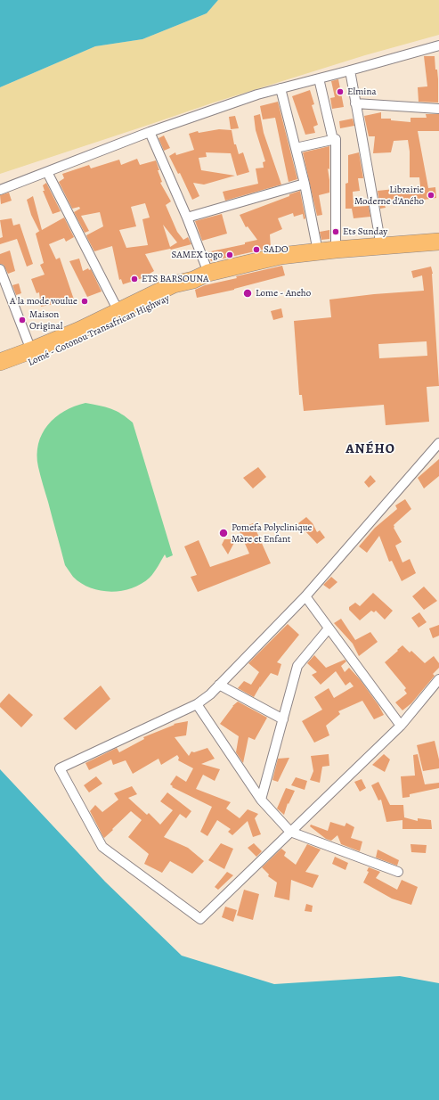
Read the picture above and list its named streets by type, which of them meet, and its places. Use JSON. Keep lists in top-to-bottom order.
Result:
{
  "streets": {
    "highway": ["Lomé - Cotonou Transafrican Highway"]
  },
  "districts": ["ANÉHO"],
  "places": [
    "Elmina",
    "Librairie Moderne d'Aného",
    "Ets Sunday",
    "SADO",
    "SAMEX togo",
    "ETS BARSOUNA",
    "Lome - Aneho",
    "A la mode voulue",
    "Maison Original",
    "Pomefa Polyclinique Mère et Enfant"
  ]
}
